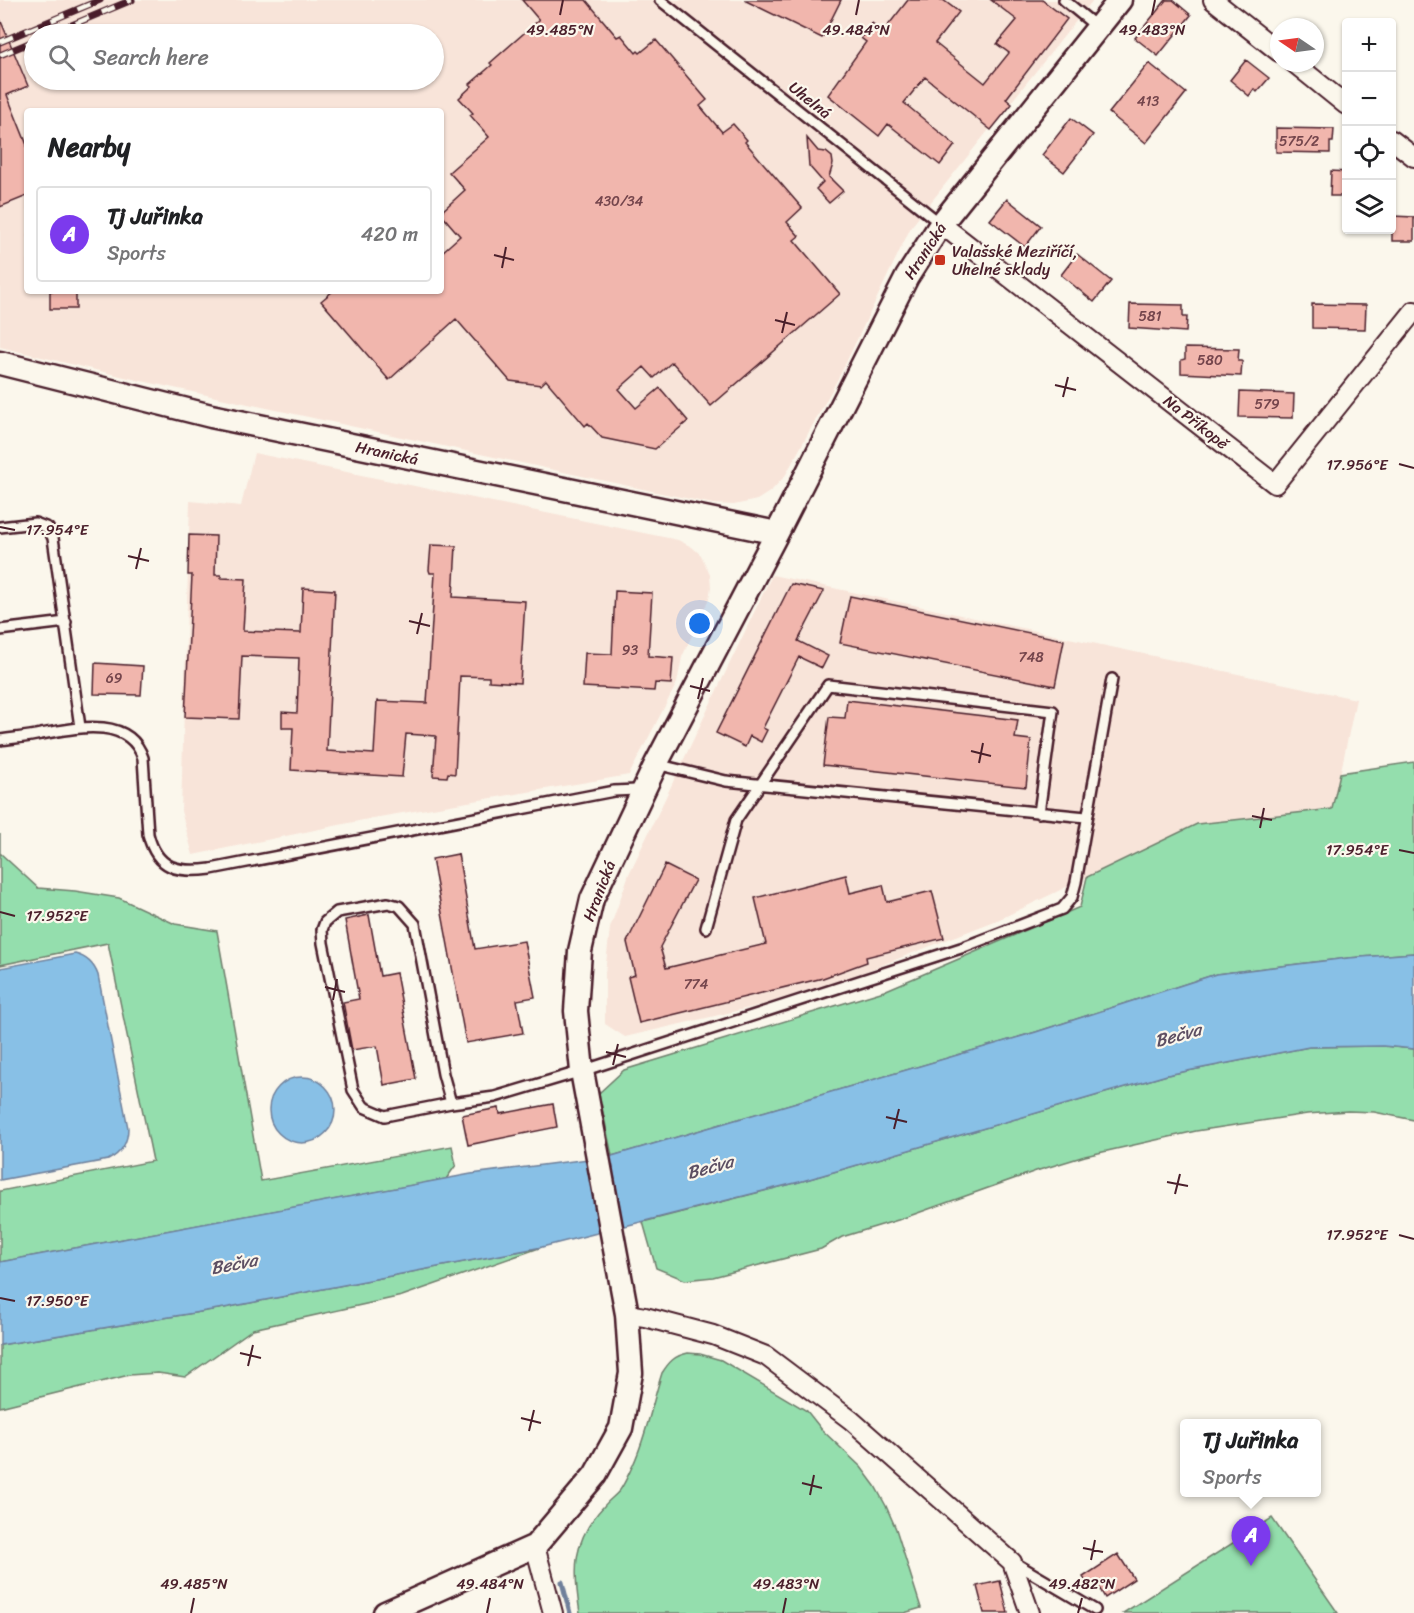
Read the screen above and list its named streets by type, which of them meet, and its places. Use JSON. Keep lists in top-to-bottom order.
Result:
{
  "streets": {
    "street": ["Hranická", "Na Příkopě"],
    "lane": ["Uhelná"]
  },
  "crossings": [
    ["Uhelná", "Hranická"],
    ["Uhelná", "Na Příkopě"],
    ["Hranická", "Na Příkopě"]
  ],
  "water": ["Bečva"],
  "places": {
    "transit": ["Valašské Meziříčí, Uhelné sklady"]
  },
  "house_numbers": [
    "413",
    "575/2",
    "430/34",
    "581",
    "580",
    "579",
    "93",
    "748",
    "69",
    "774"
  ],
  "north": "left",
  "page": {
    "map_buttons": ["+", "−"],
    "search": "Search here",
    "heading": "Nearby",
    "list": [
      {
        "mark": "A",
        "name": "Tj Juřinka",
        "note": "Sports",
        "value": "420 m"
      }
    ],
    "popup": ["Tj Juřinka", "Sports"],
    "pins": "A"
  },
  "coordinates": [
    "49.485°N",
    "49.484°N",
    "49.483°N",
    "17.956°E",
    "17.954°E",
    "17.952°E",
    "17.950°E",
    "49.482°N"
  ]
}
